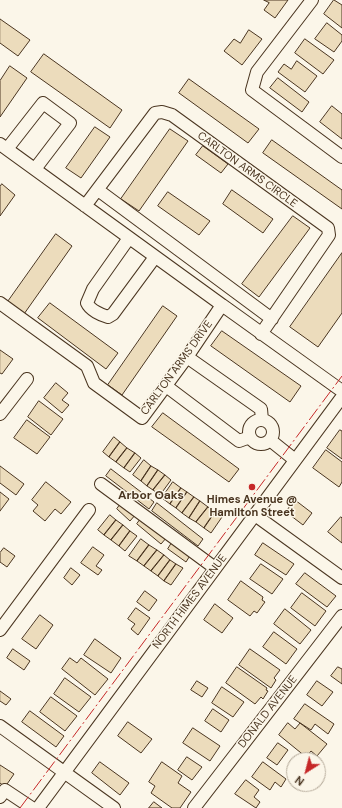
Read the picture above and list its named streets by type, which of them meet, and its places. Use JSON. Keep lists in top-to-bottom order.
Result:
{
  "streets": {
    "street": [
      "CARLTON ARMS CIRCLE",
      "CARLTON ARMS DRIVE",
      "NORTH HIMES AVENUE",
      "DONALD AVENUE"
    ]
  },
  "districts": ["Arbor Oaks"],
  "places": ["Himes Avenue @ Hamilton Street"],
  "north": "bottom left"
}
